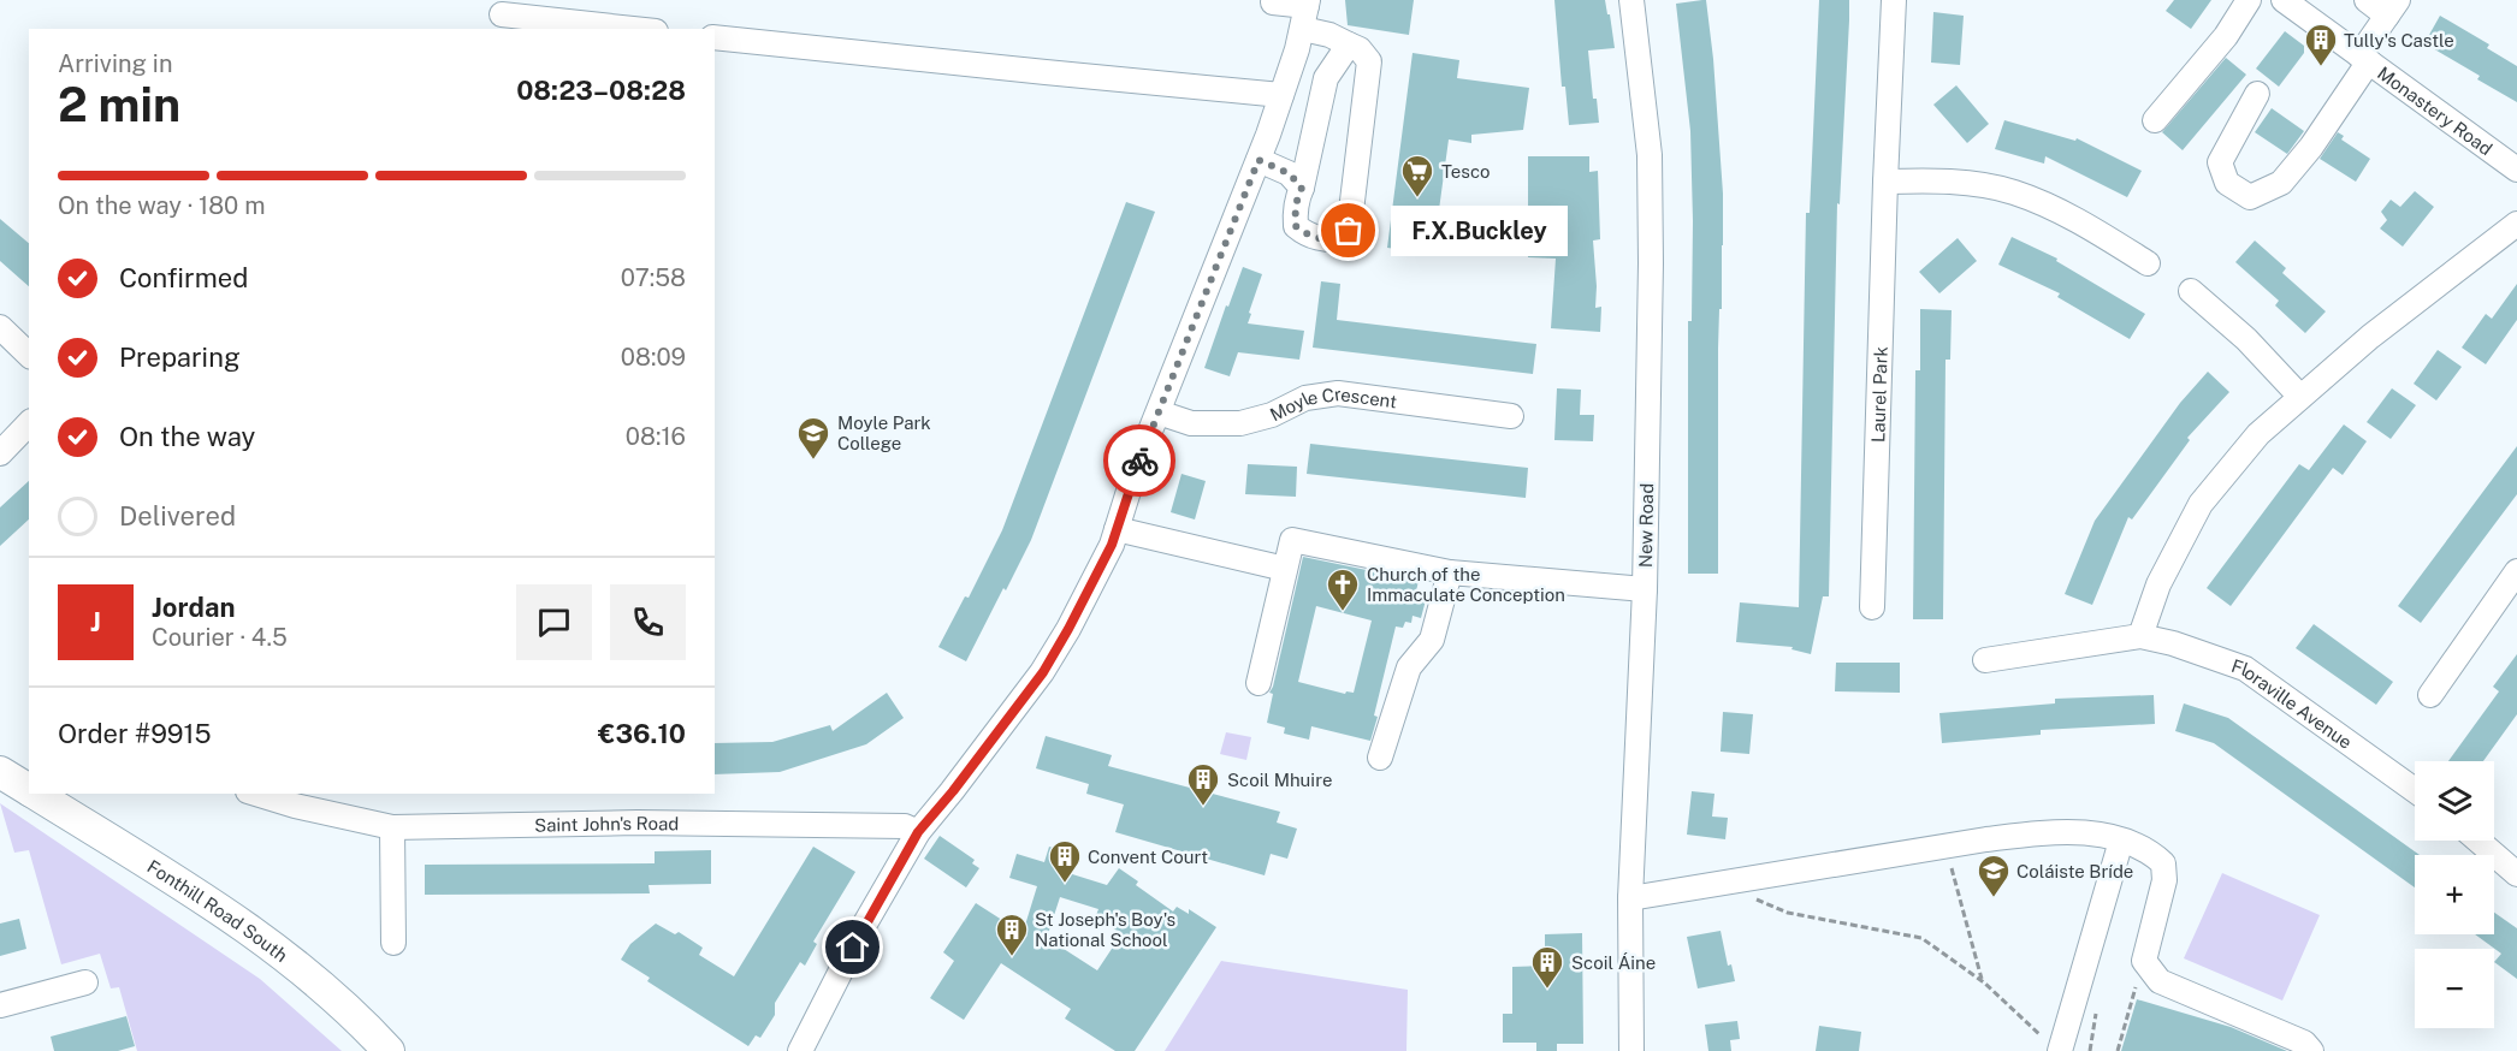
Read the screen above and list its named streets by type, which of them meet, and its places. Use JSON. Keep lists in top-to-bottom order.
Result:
{
  "streets": {
    "main road": ["Fonthill Road South"],
    "street": [
      "Monastery Road",
      "Laurel Park",
      "Moyle Crescent",
      "New Road",
      "Floraville Avenue",
      "Saint John's Road"
    ]
  },
  "places": {
    "building": [
      "Tully's Castle",
      "Scoil Mhuire",
      "Convent Court",
      "St Joseph's Boy's National School",
      "Scoil Áine"
    ],
    "supermarket": ["Tesco"],
    "other": ["F.X.Buckley"],
    "school or university": ["Moyle Park College", "Coláiste Bríde"],
    "church": ["Church of the Immaculate Conception"]
  },
  "page": {
    "heading": ["2 min", "Arriving in", "08:23–08:28"],
    "panel": [
      "Jordan",
      "Courier · 4.5",
      "Order #9915",
      "€36.10"
    ],
    "bar": "On the way · 180 m",
    "bubble": "F.X.Buckley",
    "list": [
      ["Confirmed", "07:58"],
      ["Preparing", "08:09"],
      ["On the way", "08:16"],
      "Delivered"
    ],
    "round": "J",
    "map_buttons": ["+", "−"]
  }
}
